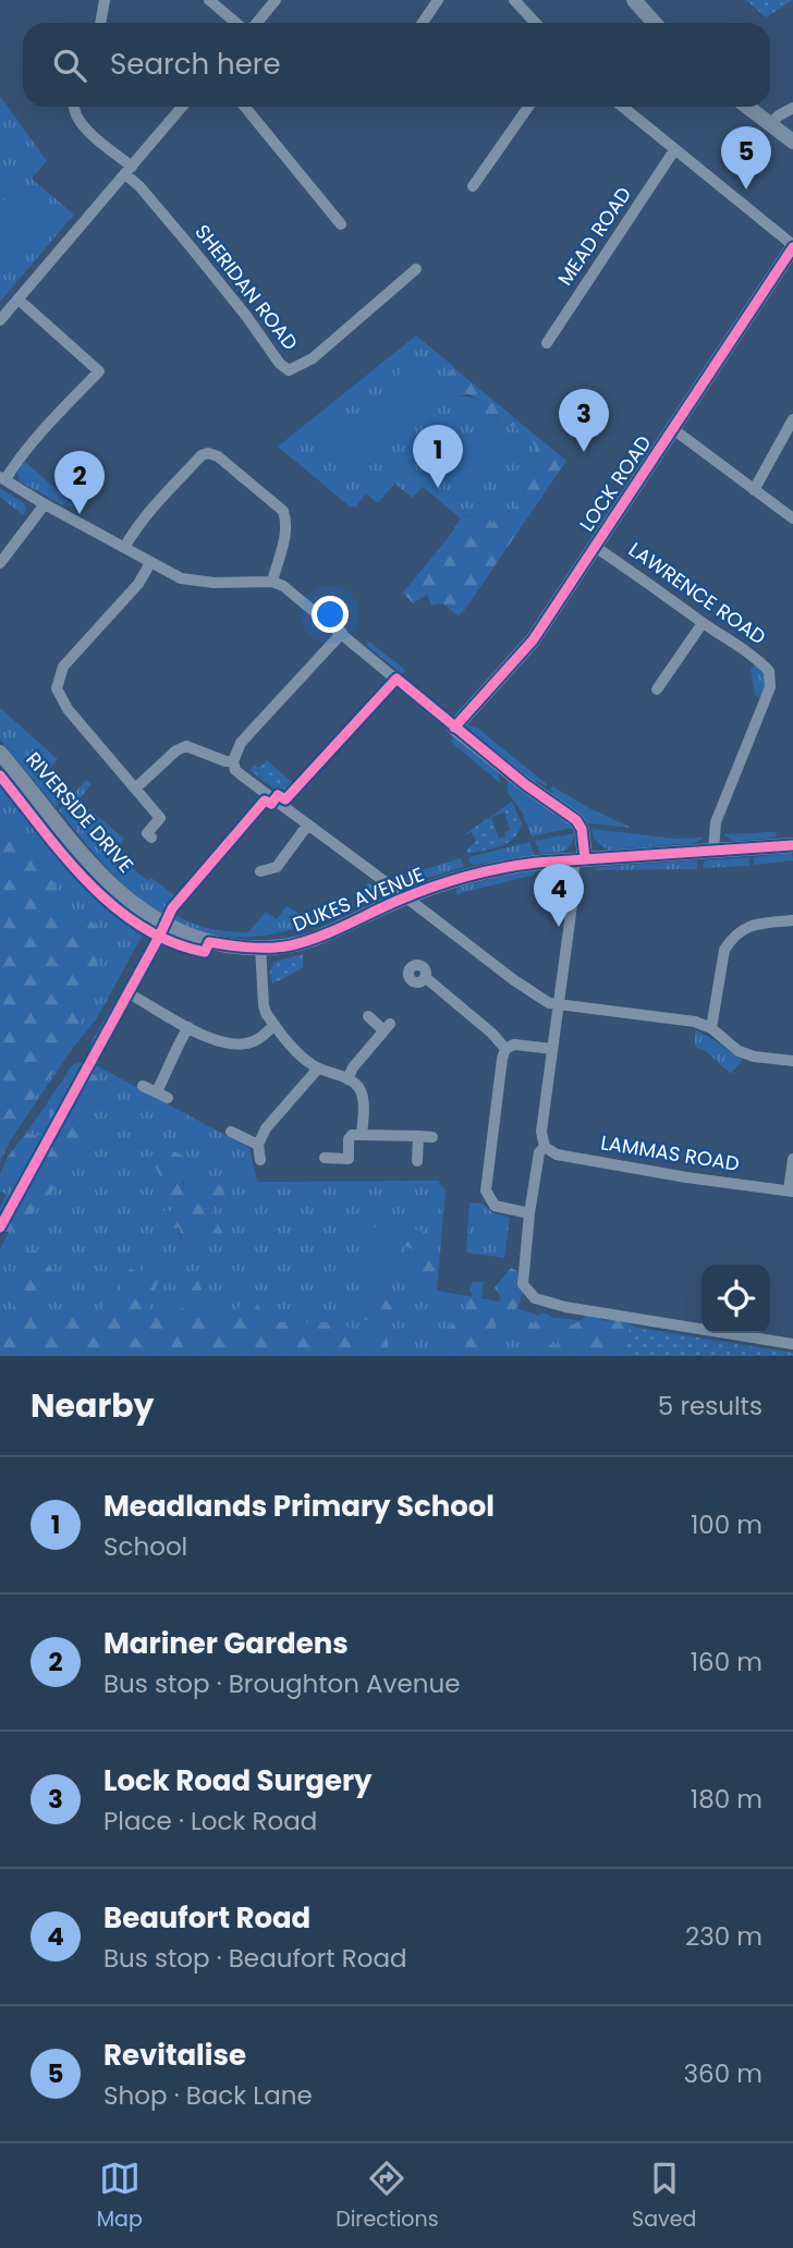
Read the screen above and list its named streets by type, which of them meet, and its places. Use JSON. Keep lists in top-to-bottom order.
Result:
{
  "streets": {
    "street": [
      "MEAD ROAD",
      "SHERIDAN ROAD",
      "LOCK ROAD",
      "LAWRENCE ROAD",
      "RIVERSIDE DRIVE",
      "DUKES AVENUE",
      "LAMMAS ROAD"
    ]
  },
  "crossings": [
    ["LOCK ROAD", "LAWRENCE ROAD"],
    ["LAWRENCE ROAD", "DUKES AVENUE"],
    ["RIVERSIDE DRIVE", "DUKES AVENUE"]
  ],
  "page": {
    "search": "Search here",
    "pins": [
      "5",
      "3",
      "1",
      "2",
      "4"
    ],
    "heading": ["Nearby", "5 results"],
    "list": [
      {
        "mark": "1",
        "name": "Meadlands Primary School",
        "note": "School",
        "value": "100 m"
      },
      {
        "mark": "2",
        "name": "Mariner Gardens",
        "note": "Bus stop · Broughton Avenue",
        "value": "160 m"
      },
      {
        "mark": "3",
        "name": "Lock Road Surgery",
        "note": "Place · Lock Road",
        "value": "180 m"
      },
      {
        "mark": "4",
        "name": "Beaufort Road",
        "note": "Bus stop · Beaufort Road",
        "value": "230 m"
      },
      {
        "mark": "5",
        "name": "Revitalise",
        "note": "Shop · Back Lane",
        "value": "360 m"
      }
    ],
    "nav": ["Map", "Directions", "Saved"]
  }
}
